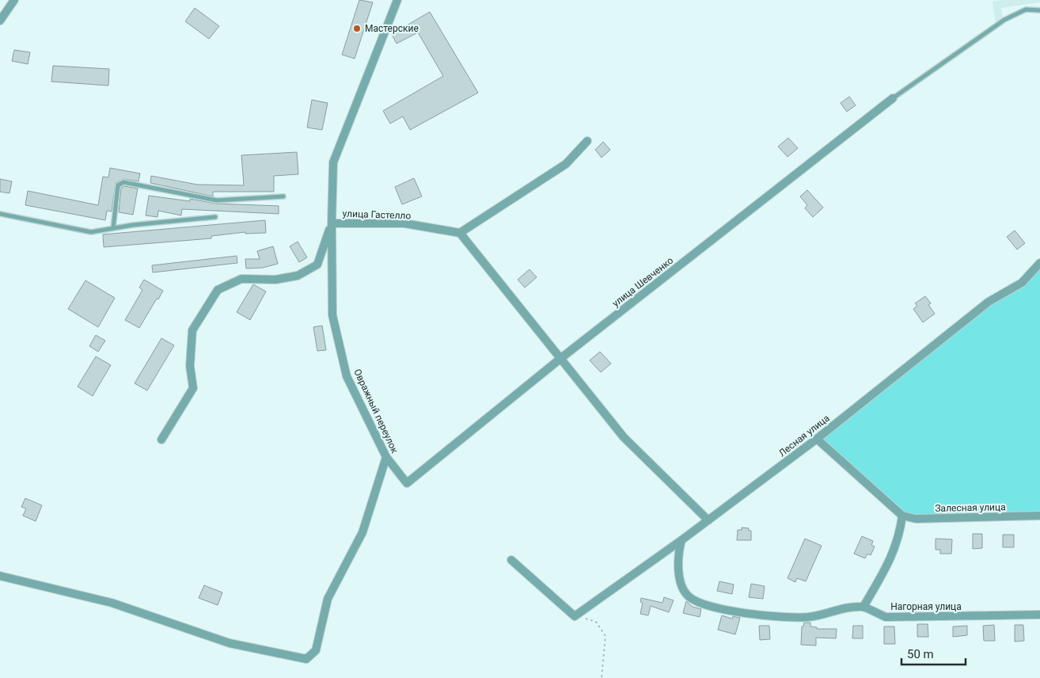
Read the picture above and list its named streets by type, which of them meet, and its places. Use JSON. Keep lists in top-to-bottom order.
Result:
{
  "streets": {
    "street": [
      "улица Гастелло",
      "улица Шевченко",
      "Овражный переулок",
      "Лесная улица",
      "Залесная улица",
      "Нагорная улица"
    ]
  },
  "crossings": [
    ["улица Гастелло", "Овражный переулок"],
    ["улица Шевченко", "Овражный переулок"],
    ["Лесная улица", "Нагорная улица"]
  ],
  "places": ["Мастерские"],
  "scale_bar": "50 m"
}
